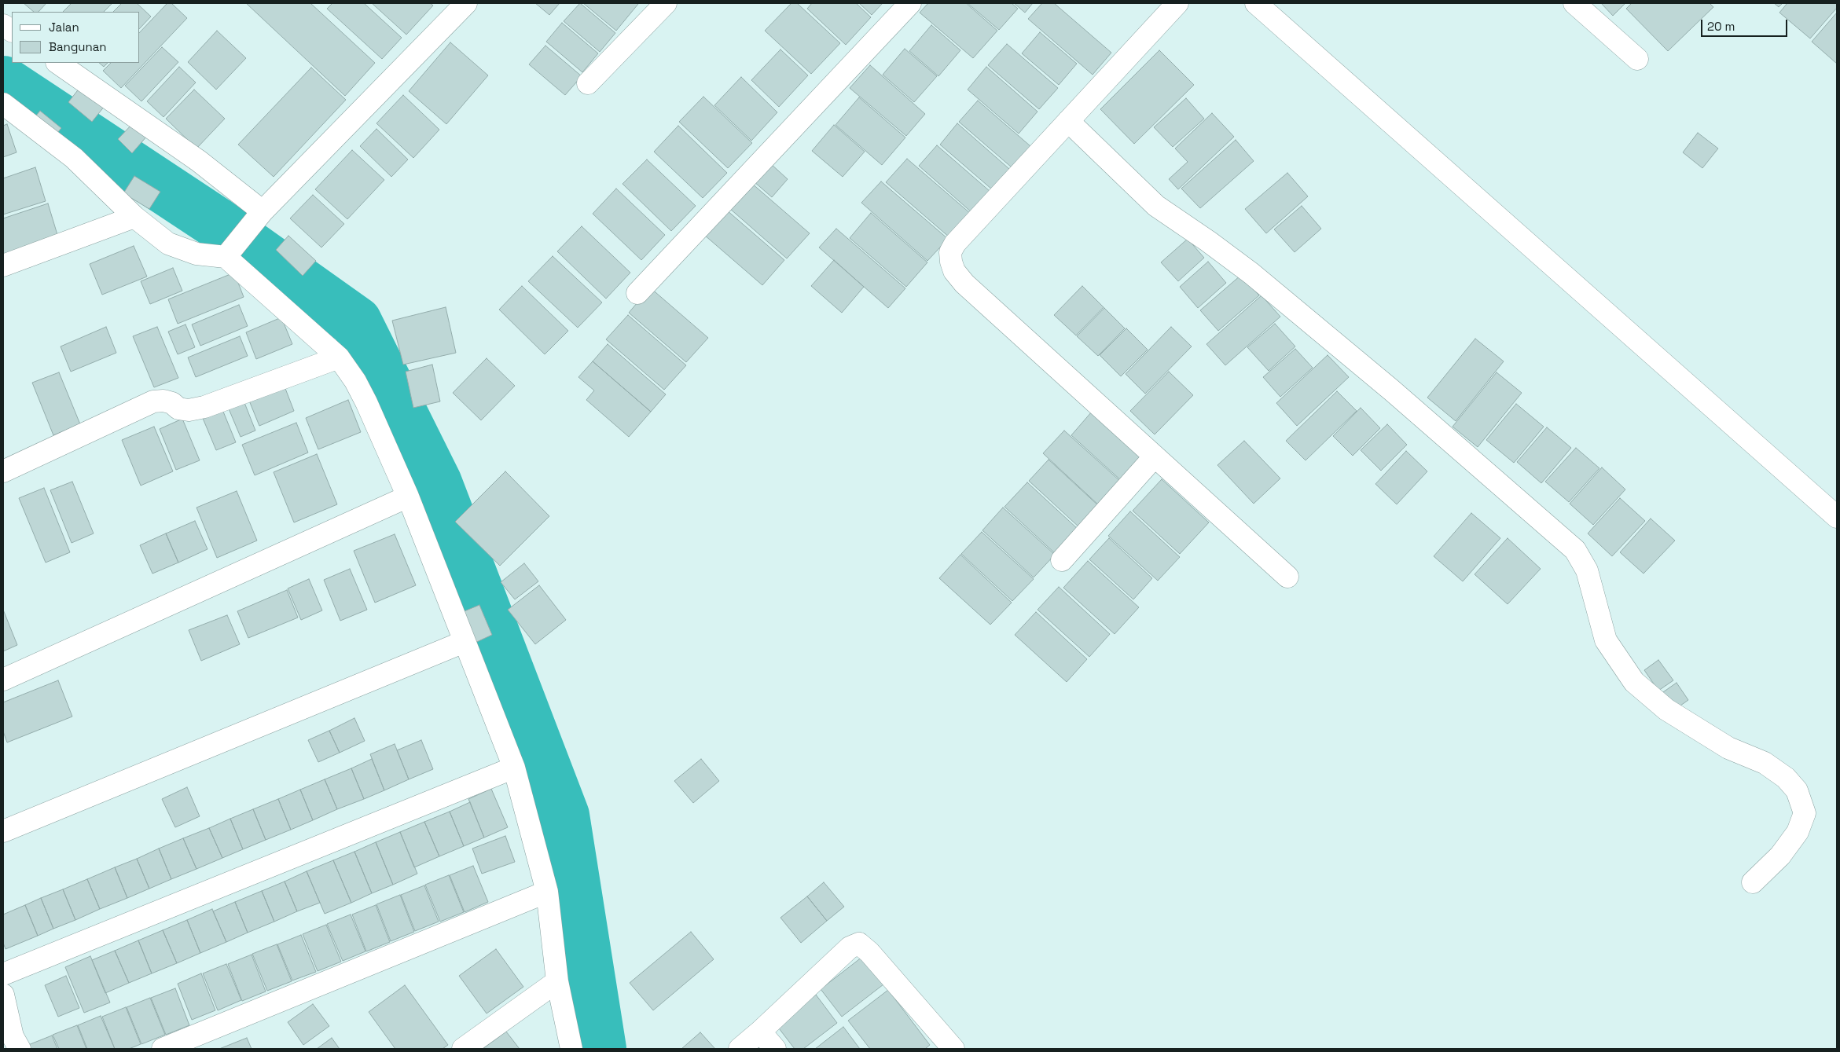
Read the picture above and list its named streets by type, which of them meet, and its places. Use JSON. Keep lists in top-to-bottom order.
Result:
{
  "legend": ["Jalan", "Bangunan"],
  "scale_bar": "20 m"
}
